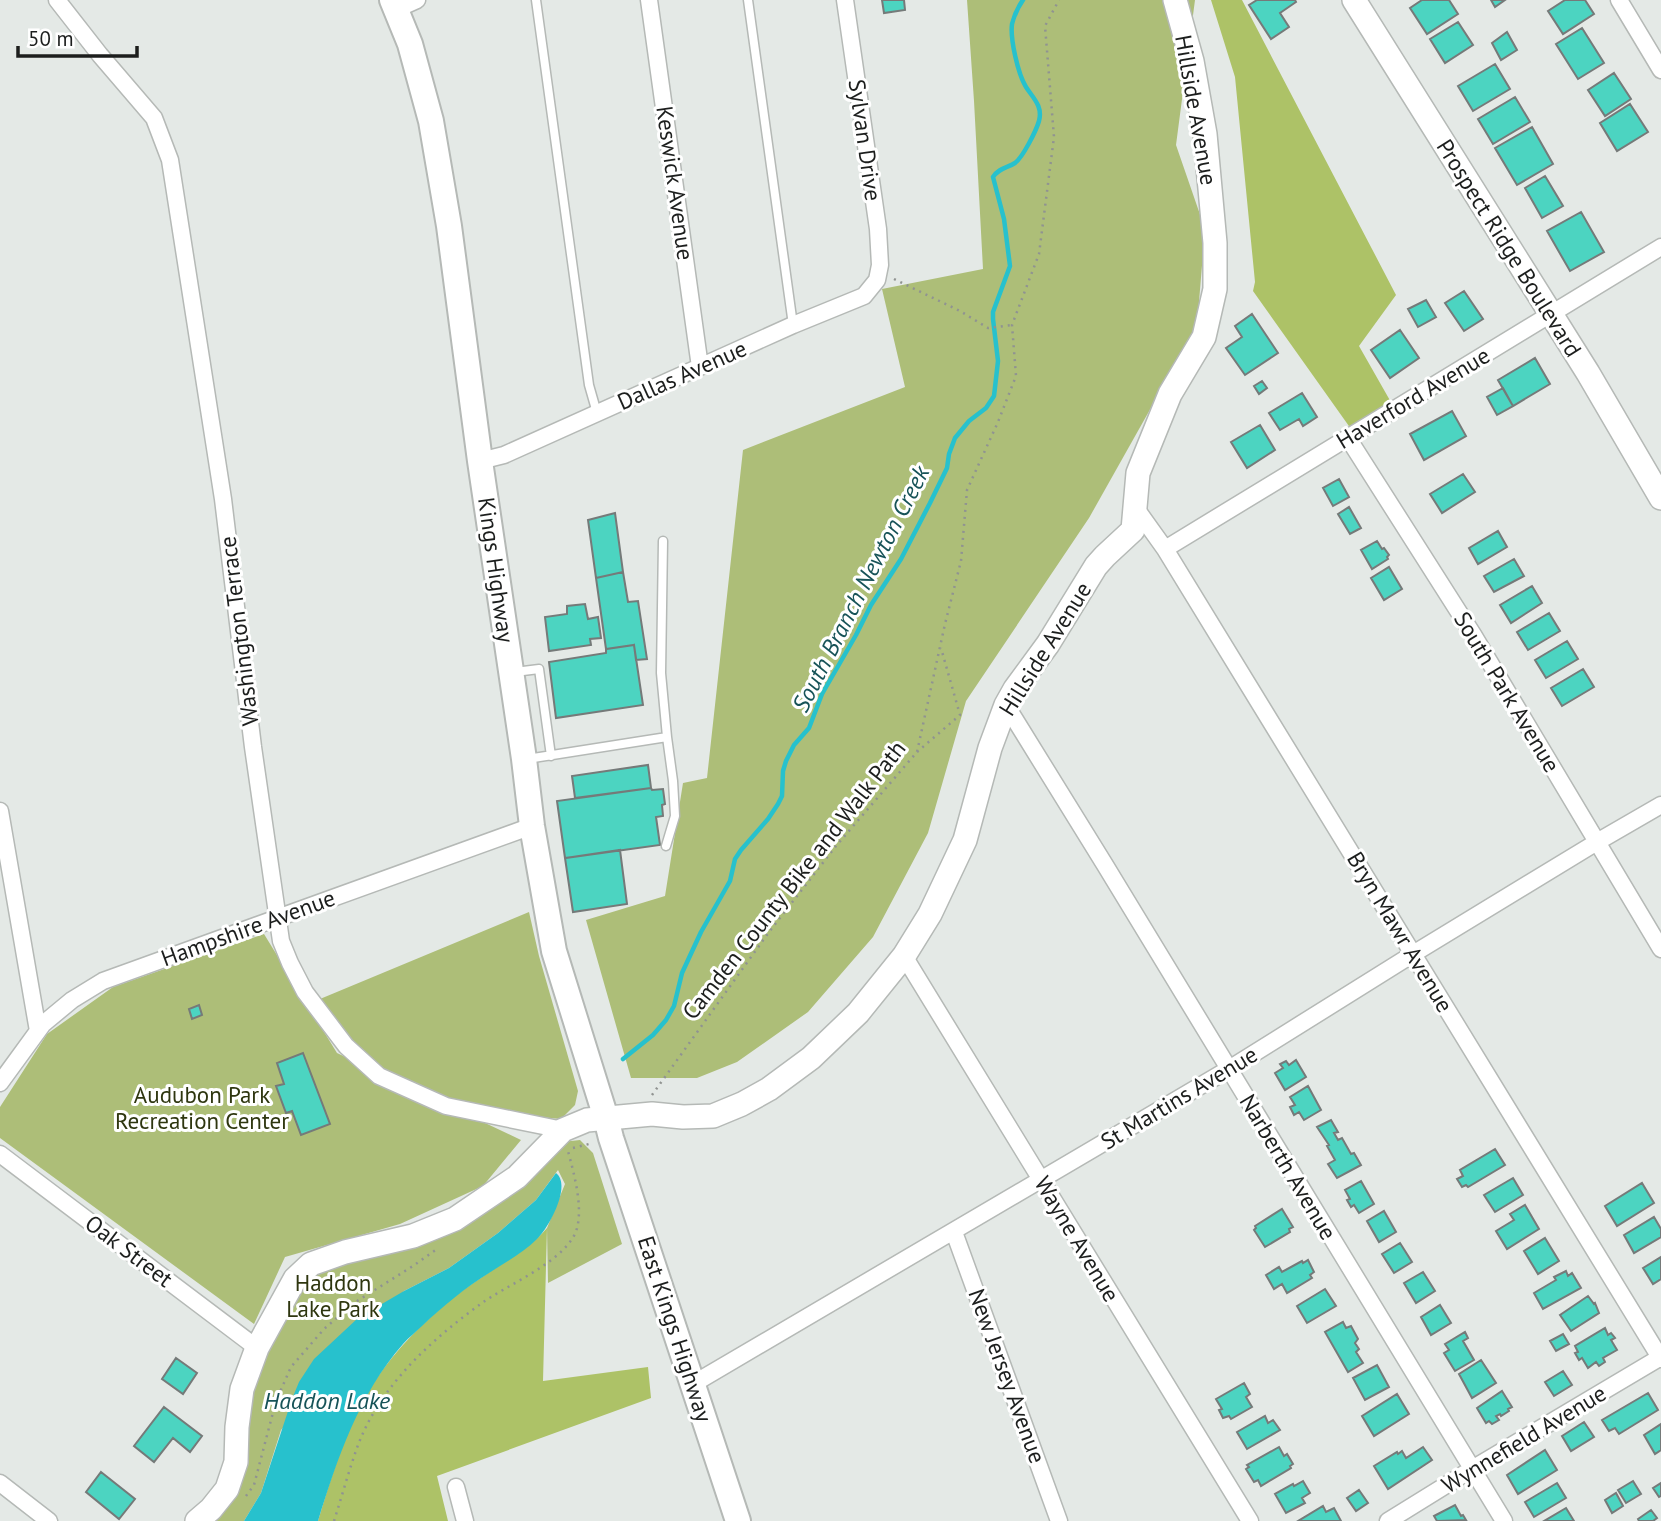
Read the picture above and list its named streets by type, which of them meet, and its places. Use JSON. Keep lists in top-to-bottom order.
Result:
{
  "streets": {
    "main road": ["Kings Highway", "East Kings Highway"],
    "street": [
      "Hillside Avenue",
      "Sylvan Drive",
      "Keswick Avenue",
      "Prospect Ridge Boulevard",
      "Dallas Avenue",
      "Haverford Avenue",
      "Washington Terrace",
      "South Park Avenue",
      "Hampshire Avenue",
      "Bryn Mawr Avenue",
      "St Martins Avenue",
      "Narberth Avenue",
      "Wayne Avenue",
      "Oak Street",
      "New Jersey Avenue",
      "Wynnefield Avenue"
    ],
    "path": ["Camden County Bike and Walk Path"]
  },
  "crossings": [
    ["Hillside Avenue", "Kings Highway"],
    ["Hillside Avenue", "Washington Terrace"],
    ["Hillside Avenue", "Camden County Bike and Walk Path"],
    ["Hillside Avenue", "Bryn Mawr Avenue"],
    ["Hillside Avenue", "Narberth Avenue"],
    ["Hillside Avenue", "Wayne Avenue"],
    ["Hillside Avenue", "East Kings Highway"],
    ["Sylvan Drive", "Dallas Avenue"],
    ["Keswick Avenue", "Dallas Avenue"],
    ["Prospect Ridge Boulevard", "Haverford Avenue"],
    ["Dallas Avenue", "Kings Highway"],
    ["Haverford Avenue", "South Park Avenue"],
    ["Haverford Avenue", "Bryn Mawr Avenue"],
    ["Kings Highway", "Hampshire Avenue"],
    ["Kings Highway", "East Kings Highway"],
    ["Washington Terrace", "Hampshire Avenue"],
    ["South Park Avenue", "St Martins Avenue"],
    ["Bryn Mawr Avenue", "St Martins Avenue"],
    ["Bryn Mawr Avenue", "Wynnefield Avenue"],
    ["St Martins Avenue", "Narberth Avenue"],
    ["St Martins Avenue", "Wayne Avenue"],
    ["St Martins Avenue", "East Kings Highway"],
    ["St Martins Avenue", "New Jersey Avenue"],
    ["Narberth Avenue", "Wynnefield Avenue"]
  ],
  "water": ["South Branch Newton Creek", "Haddon Lake"],
  "parks": ["Audubon Park Recreation Center", "Haddon Lake Park"],
  "scale_bar": "50 m"
}
